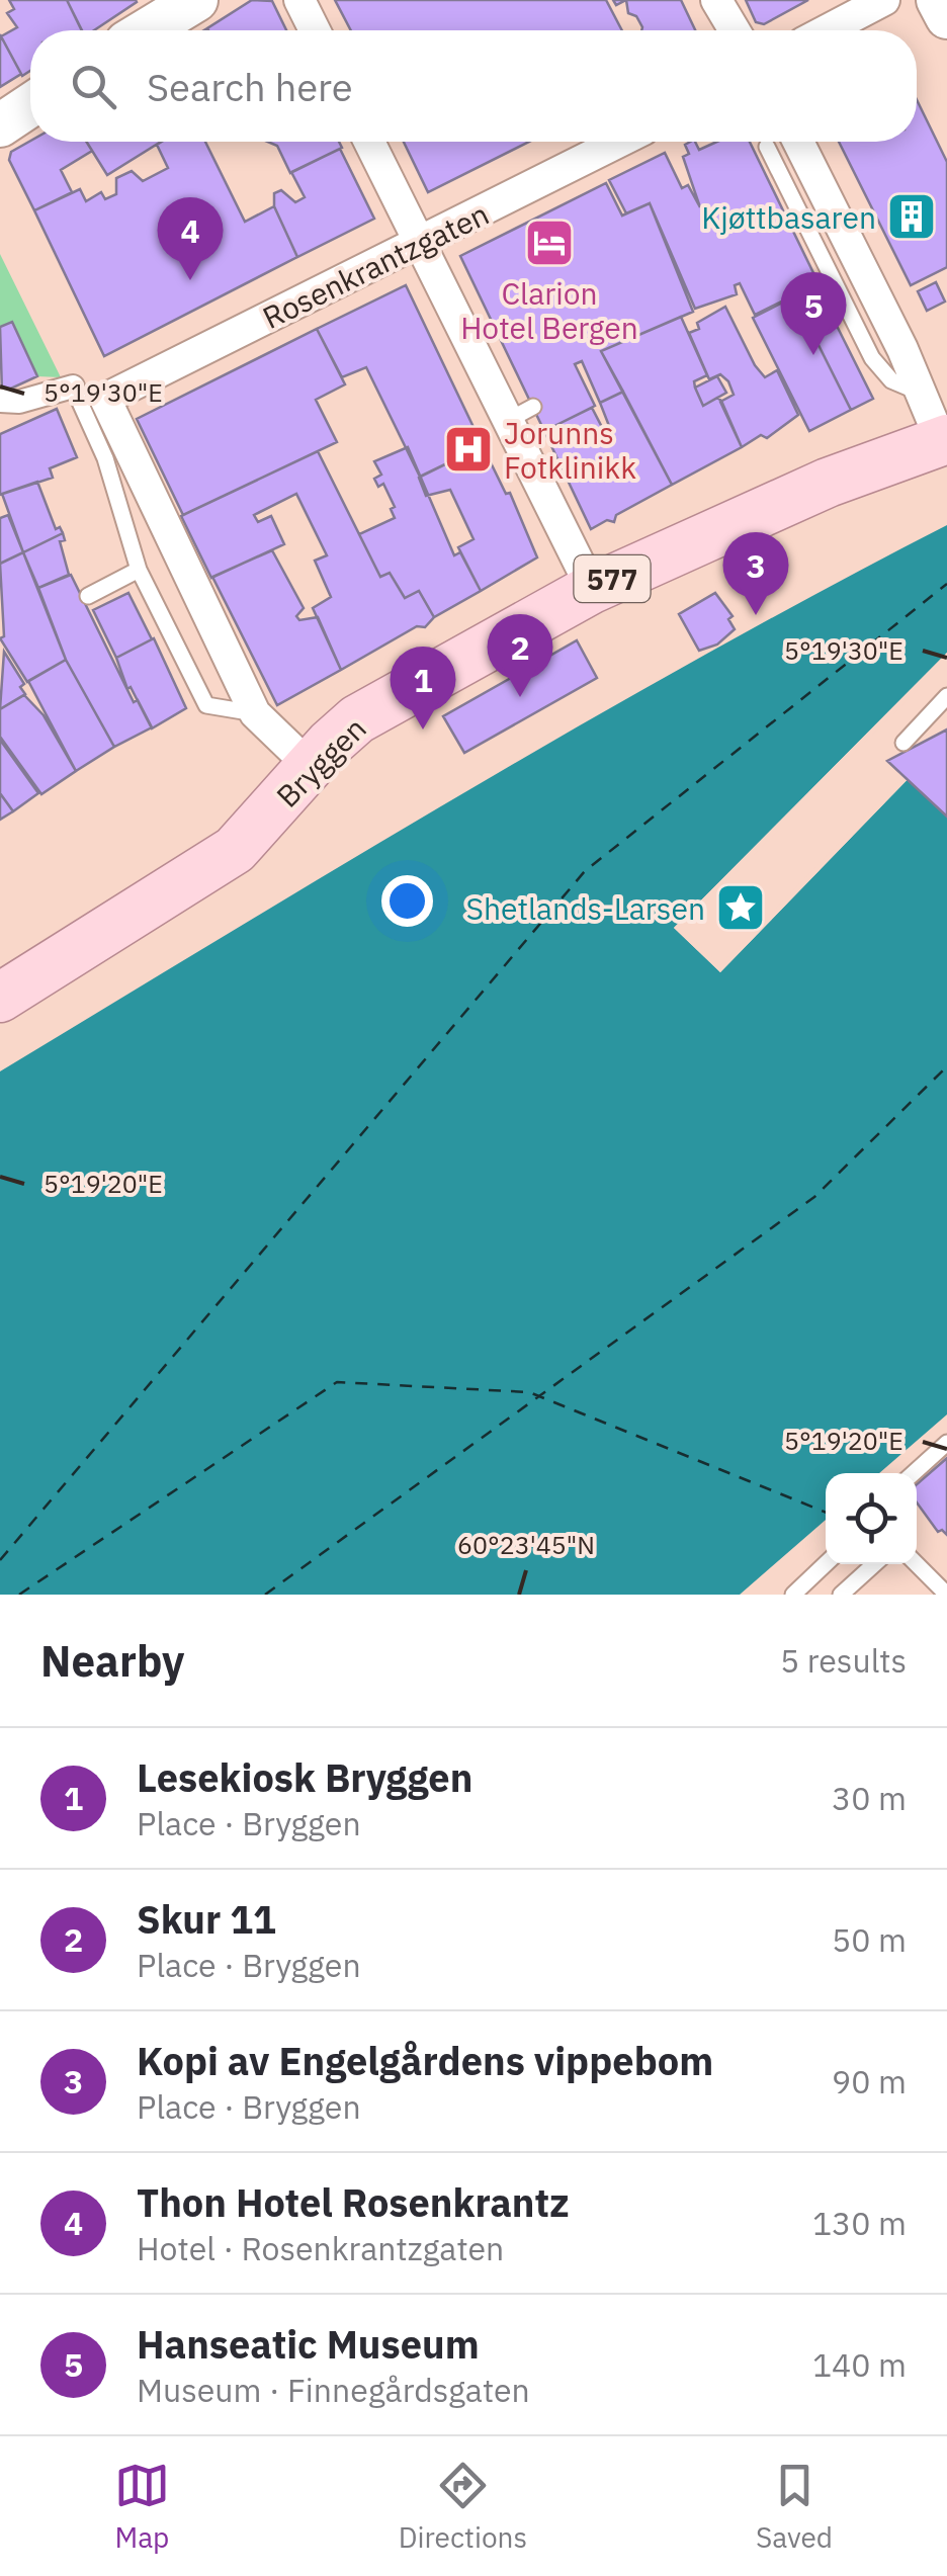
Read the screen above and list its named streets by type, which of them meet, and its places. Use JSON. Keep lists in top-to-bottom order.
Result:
{
  "streets": {
    "main road": ["577", "Bryggen"],
    "street": ["Rosenkrantzgaten"]
  },
  "places": {
    "building": ["Kjøttbasaren"],
    "hotel": ["Clarion Hotel Bergen"],
    "hospital": ["Jorunns Fotklinikk"],
    "place": ["Shetlands-Larsen"]
  },
  "page": {
    "search": "Search here",
    "pins": [
      "4",
      "5",
      "3",
      "2",
      "1"
    ],
    "heading": ["Nearby", "5 results"],
    "list": [
      {
        "mark": "1",
        "name": "Lesekiosk Bryggen",
        "note": "Place · Bryggen",
        "value": "30 m"
      },
      {
        "mark": "2",
        "name": "Skur 11",
        "note": "Place · Bryggen",
        "value": "50 m"
      },
      {
        "mark": "3",
        "name": "Kopi av Engelgårdens vippebom",
        "note": "Place · Bryggen",
        "value": "90 m"
      },
      {
        "mark": "4",
        "name": "Thon Hotel Rosenkrantz",
        "note": "Hotel · Rosenkrantzgaten",
        "value": "130 m"
      },
      {
        "mark": "5",
        "name": "Hanseatic Museum",
        "note": "Museum · Finnegårdsgaten",
        "value": "140 m"
      }
    ],
    "nav": ["Map", "Directions", "Saved"]
  },
  "coordinates": ["5°19'30\"E", "5°19'20\"E", "60°23'45\"N"]
}
